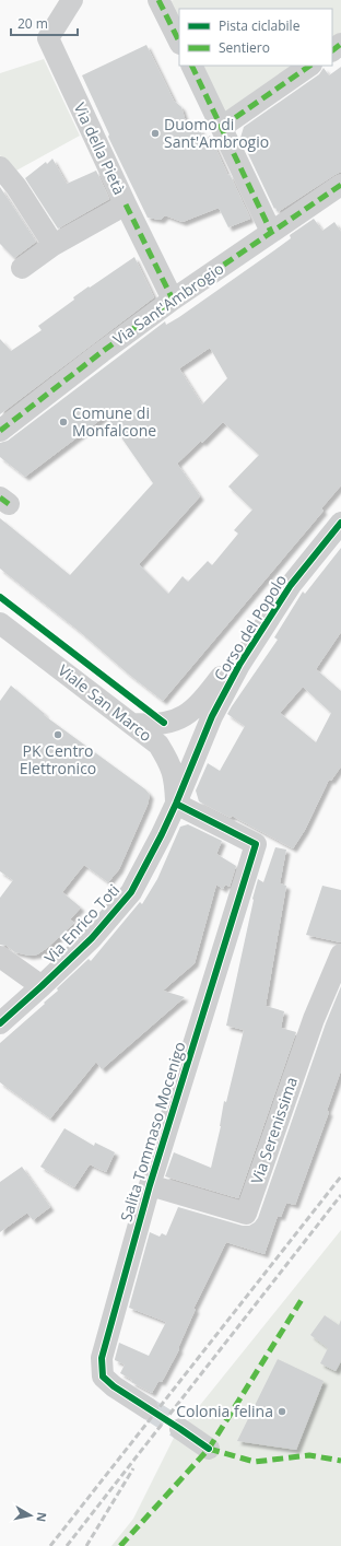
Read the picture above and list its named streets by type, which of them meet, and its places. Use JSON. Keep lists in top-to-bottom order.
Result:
{
  "streets": {
    "street": [
      "Via della Pietà",
      "Via Sant'Ambrogio",
      "Corso del Popolo",
      "Viale San Marco",
      "Via Enrico Toti",
      "Via Serenissima",
      "Salita Tommaso Mocenigo"
    ]
  },
  "crossings": [
    ["Via della Pietà", "Via Sant'Ambrogio"],
    ["Corso del Popolo", "Viale San Marco"],
    ["Corso del Popolo", "Via Enrico Toti"],
    ["Corso del Popolo", "Salita Tommaso Mocenigo"],
    ["Viale San Marco", "Via Enrico Toti"],
    ["Viale San Marco", "Salita Tommaso Mocenigo"],
    ["Via Enrico Toti", "Salita Tommaso Mocenigo"],
    ["Via Serenissima", "Salita Tommaso Mocenigo"]
  ],
  "places": [
    "Duomo di Sant'Ambrogio",
    "Comune di Monfalcone",
    "PK Centro Elettronico",
    "Colonia felina"
  ],
  "legend": ["Pista ciclabile", "Sentiero"],
  "scale_bar": "20 m",
  "north": "right"
}
